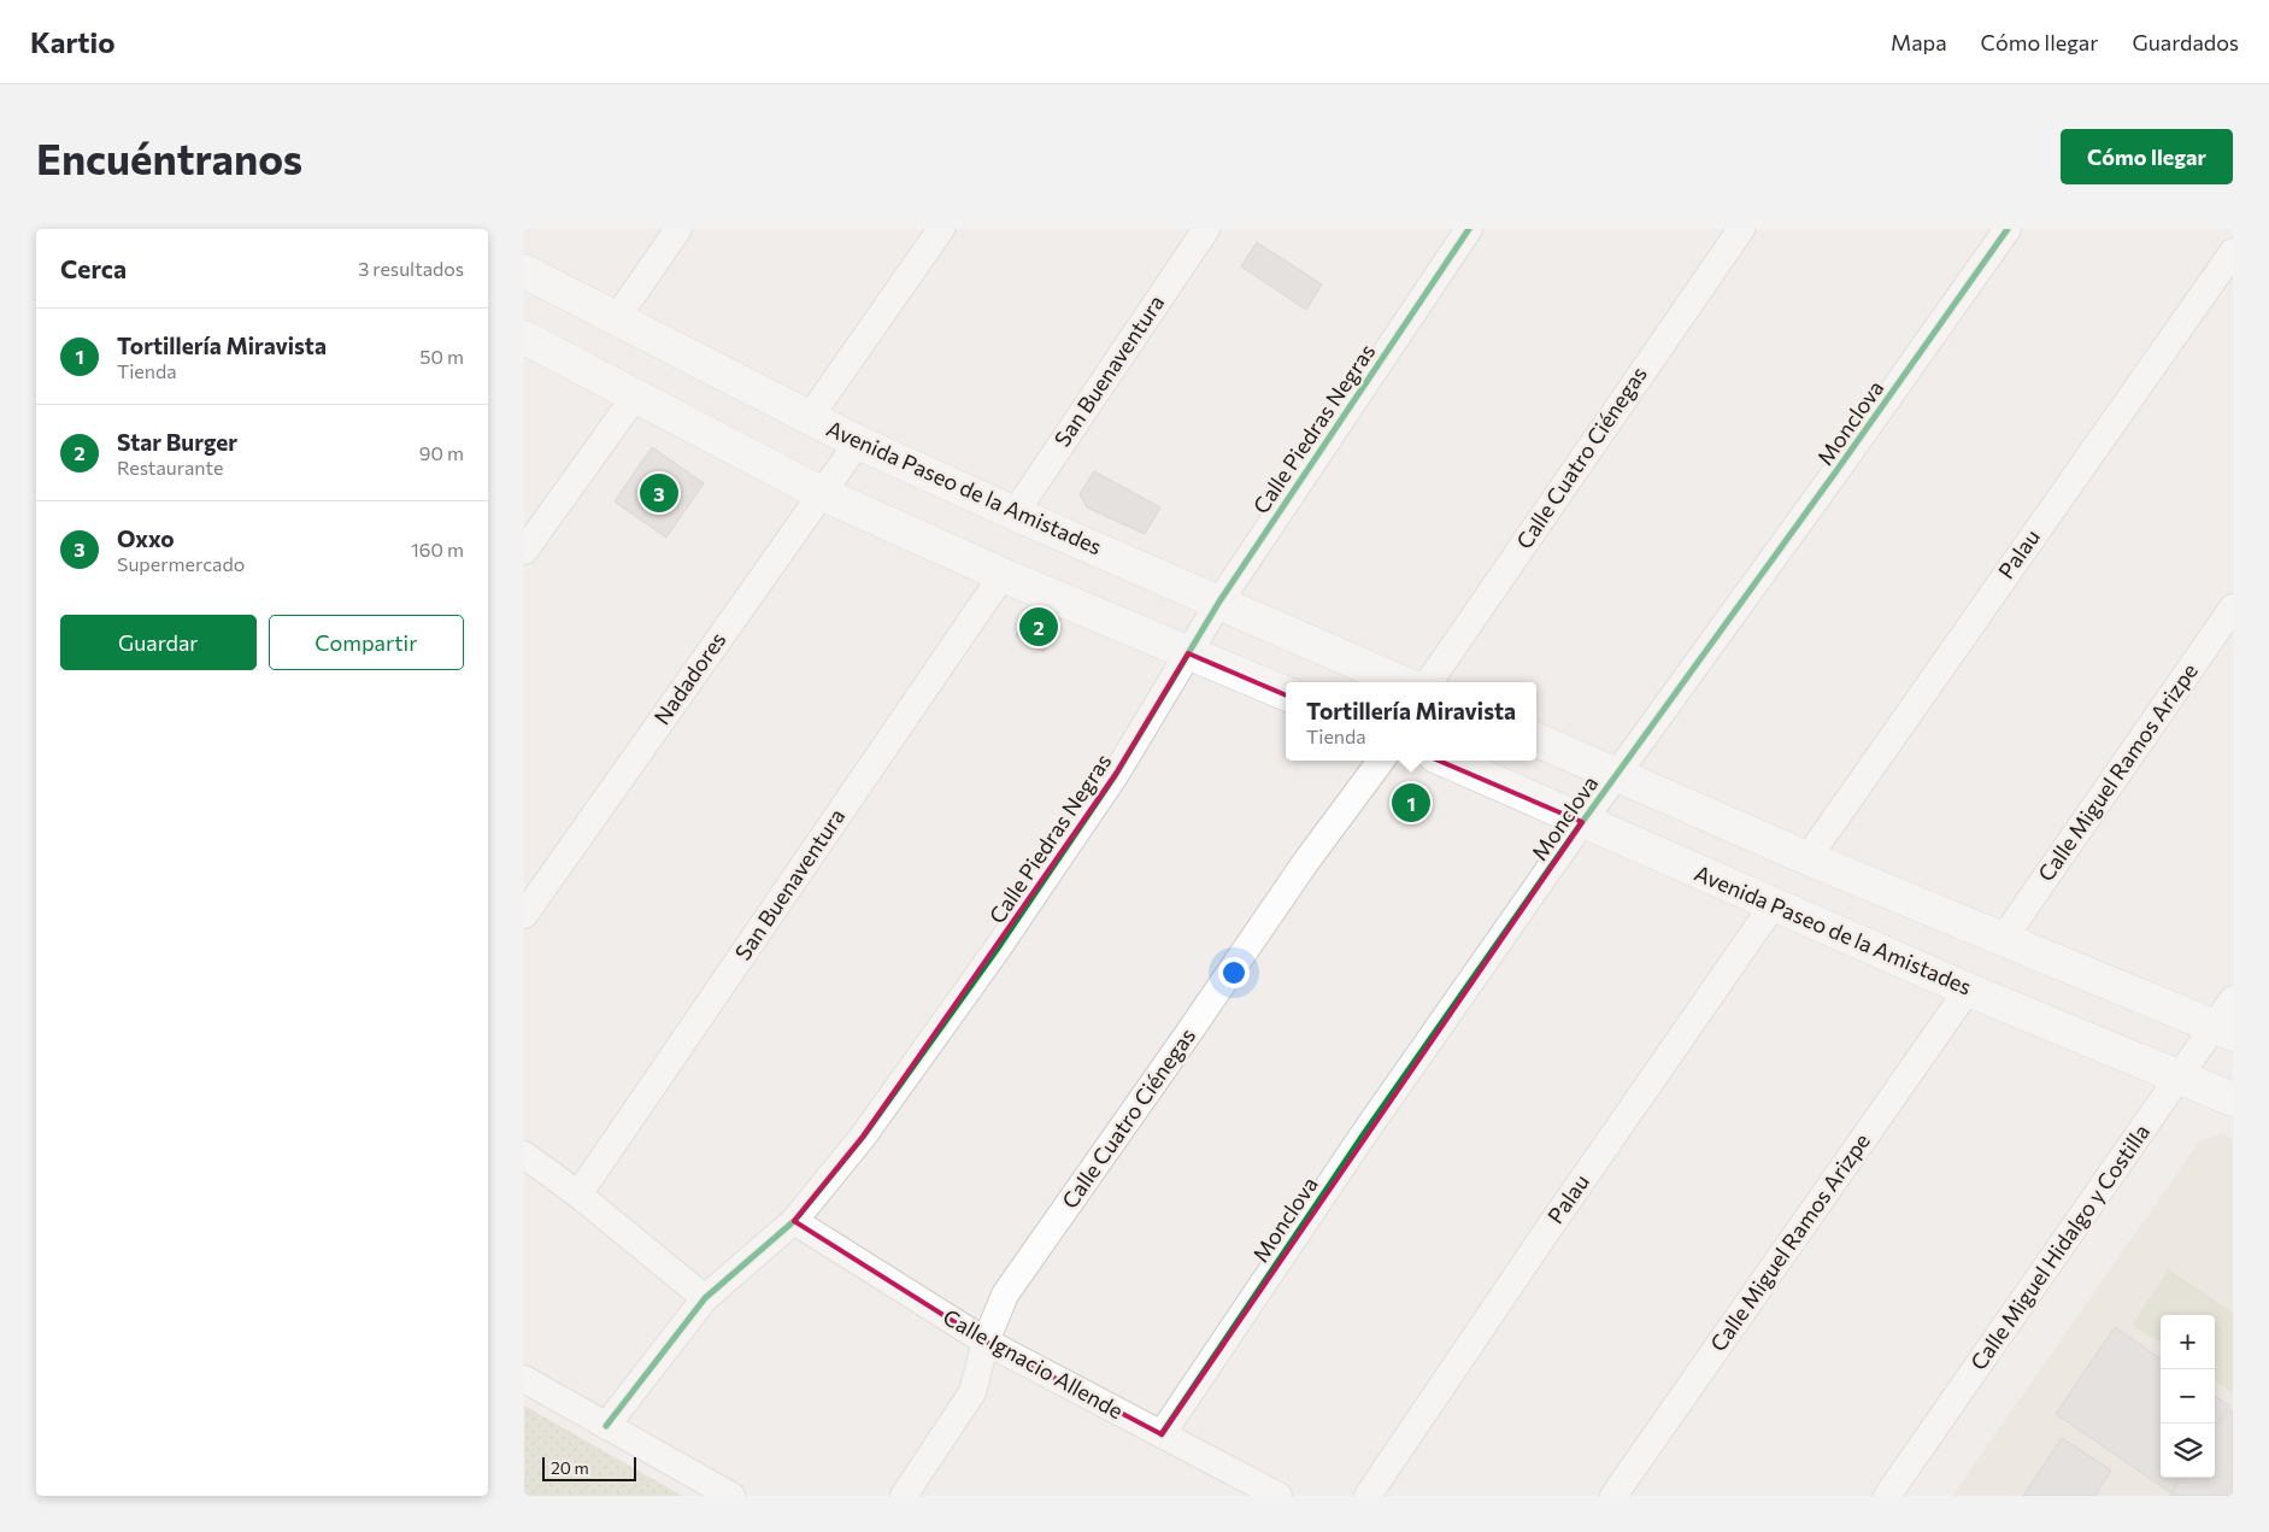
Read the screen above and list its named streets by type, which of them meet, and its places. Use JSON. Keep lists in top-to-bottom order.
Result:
{
  "streets": {
    "street": [
      "San Buenaventura",
      "Monclova",
      "Calle Piedras Negras",
      "Calle Cuatro Ciénegas",
      "Avenida Paseo de la Amistades",
      "Palau",
      "Nadadores",
      "Calle Miguel Ramos Arizpe",
      "Calle Miguel Hidalgo y Costilla",
      "Calle Ignacio Allende"
    ]
  },
  "crossings": [
    ["San Buenaventura", "Avenida Paseo de la Amistades"],
    ["Monclova", "Avenida Paseo de la Amistades"],
    ["Monclova", "Calle Ignacio Allende"],
    ["Calle Piedras Negras", "Avenida Paseo de la Amistades"],
    ["Calle Piedras Negras", "Calle Ignacio Allende"],
    ["Calle Cuatro Ciénegas", "Calle Ignacio Allende"],
    ["Avenida Paseo de la Amistades", "Palau"],
    ["Avenida Paseo de la Amistades", "Nadadores"],
    ["Avenida Paseo de la Amistades", "Calle Miguel Ramos Arizpe"],
    ["Avenida Paseo de la Amistades", "Calle Miguel Hidalgo y Costilla"]
  ],
  "scale_bar": "20 m",
  "page": {
    "header": "Kartio",
    "nav": ["Mapa", "Cómo llegar", "Guardados"],
    "buttons": [
      "Cómo llegar",
      ["Guardar", "Compartir"]
    ],
    "title": "Encuéntranos",
    "heading": ["Cerca", "3 resultados"],
    "list": [
      {
        "mark": "1",
        "name": "Tortillería Miravista",
        "note": "Tienda",
        "value": "50 m"
      },
      {
        "mark": "2",
        "name": "Star Burger",
        "note": "Restaurante",
        "value": "90 m"
      },
      {
        "mark": "3",
        "name": "Oxxo",
        "note": "Supermercado",
        "value": "160 m"
      }
    ],
    "pins": ["3", "2", "1"],
    "popup": ["Tortillería Miravista", "Tienda"],
    "map_buttons": ["+", "−"],
    "scale": "20 m"
  }
}
